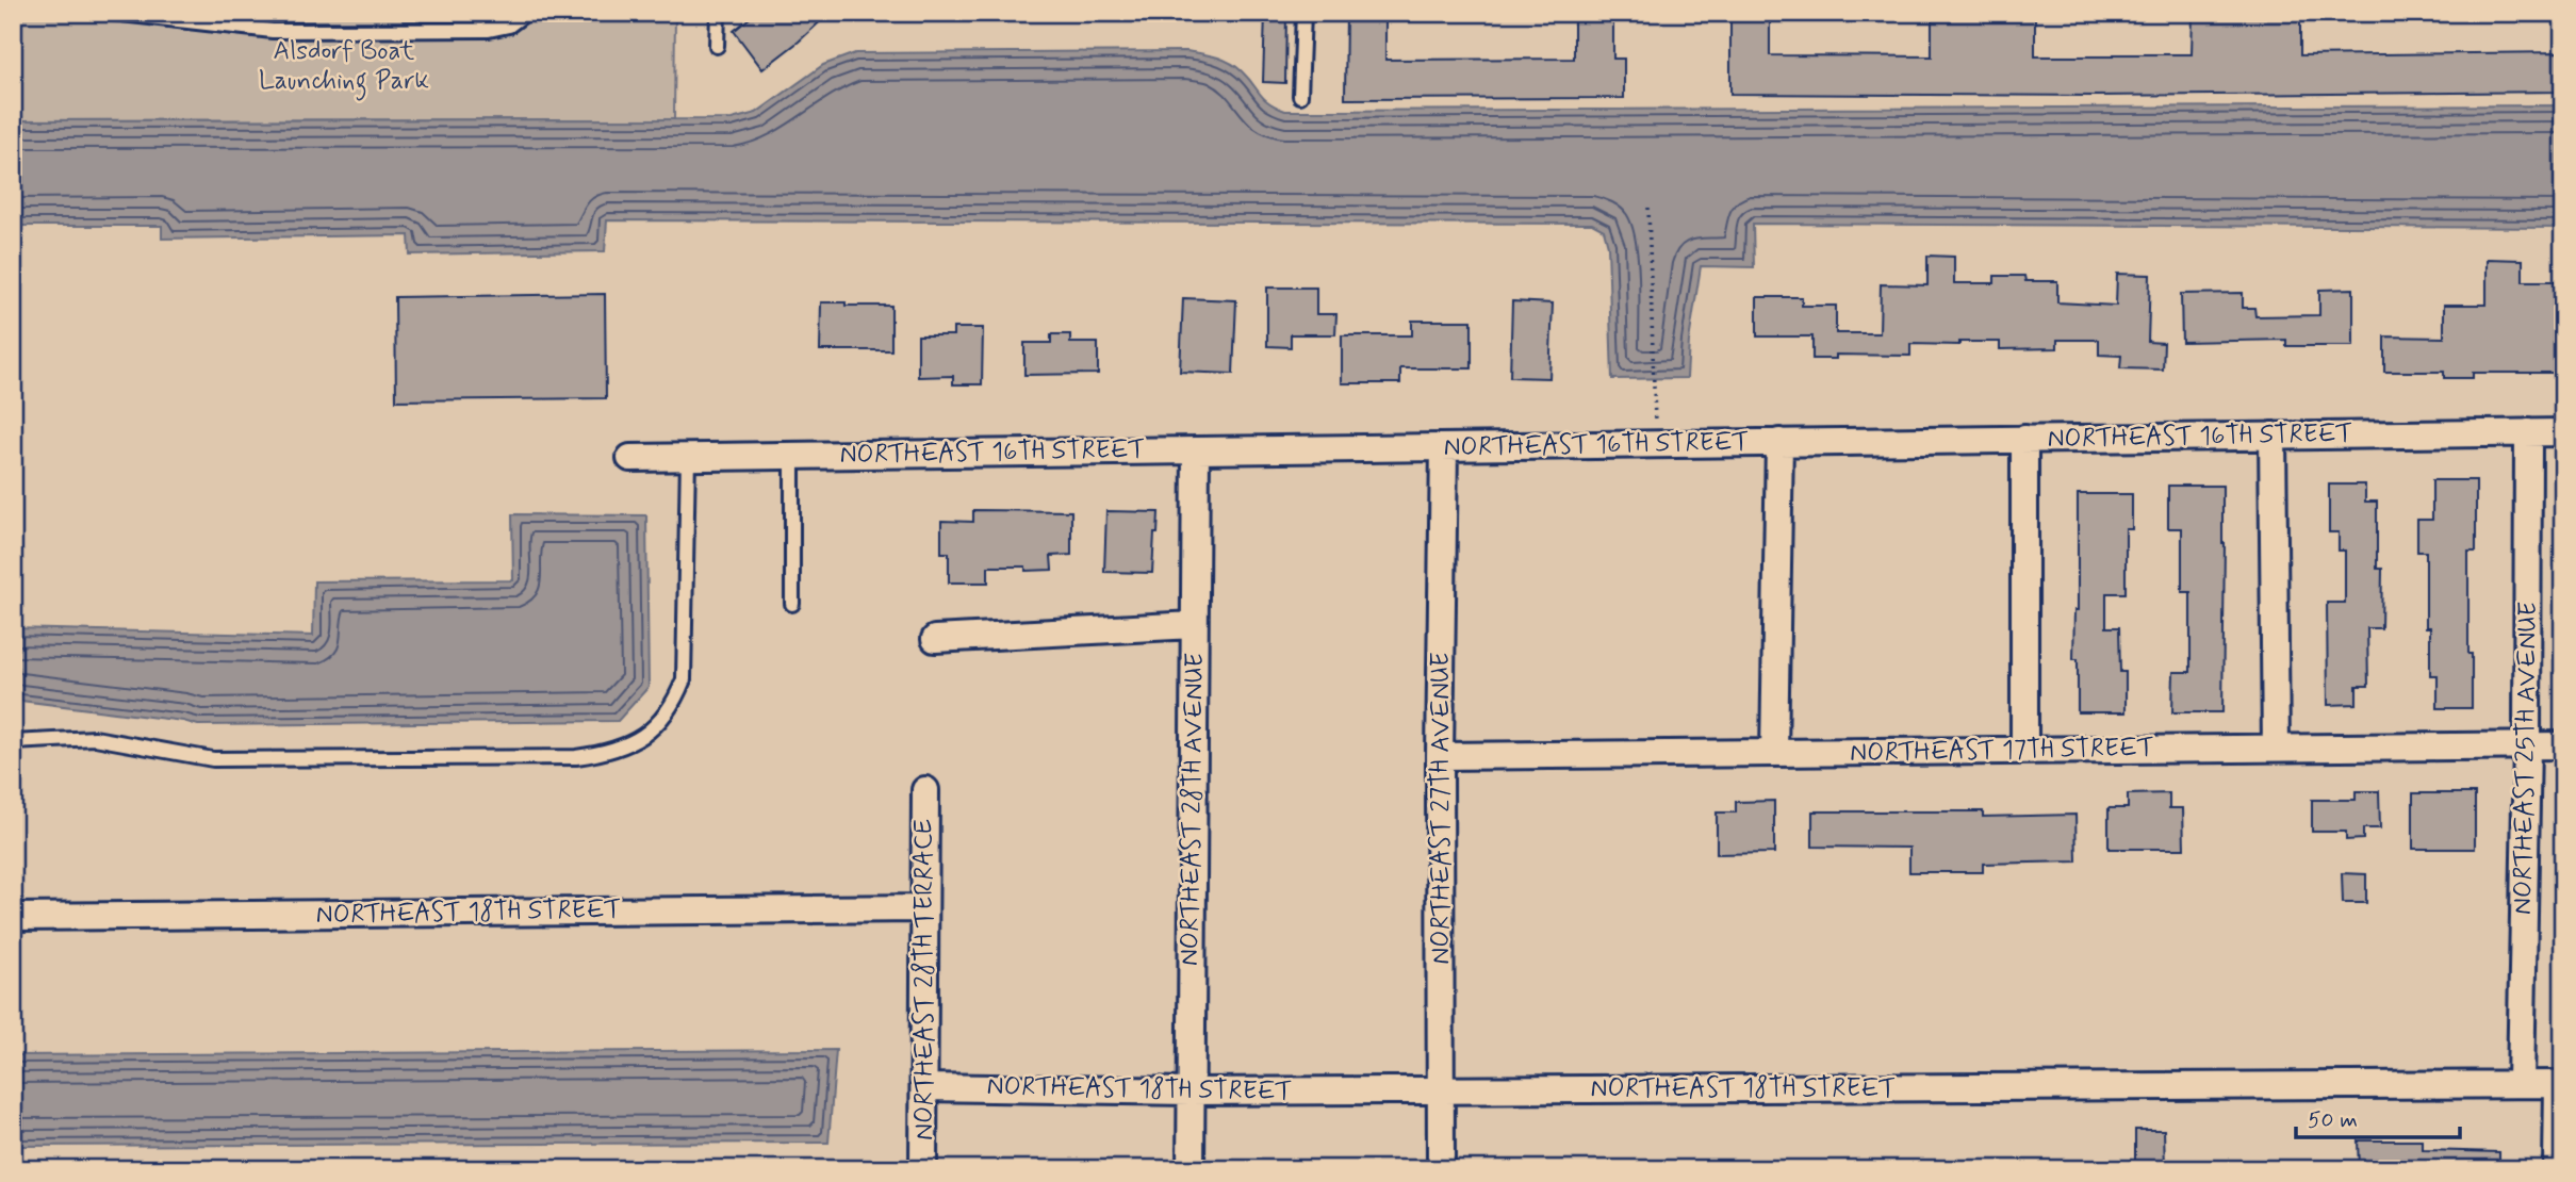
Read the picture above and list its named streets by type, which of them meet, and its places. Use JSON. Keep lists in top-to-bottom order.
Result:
{
  "streets": {
    "street": [
      "NORTHEAST 16TH STREET",
      "NORTHEAST 17TH STREET",
      "NORTHEAST 25TH AVENUE",
      "NORTHEAST 27TH AVENUE",
      "NORTHEAST 28TH AVENUE",
      "NORTHEAST 18TH STREET",
      "NORTHEAST 28TH TERRACE"
    ]
  },
  "crossings": [
    ["NORTHEAST 16TH STREET", "NORTHEAST 25TH AVENUE"],
    ["NORTHEAST 16TH STREET", "NORTHEAST 27TH AVENUE"],
    ["NORTHEAST 16TH STREET", "NORTHEAST 28TH AVENUE"],
    ["NORTHEAST 17TH STREET", "NORTHEAST 25TH AVENUE"],
    ["NORTHEAST 17TH STREET", "NORTHEAST 27TH AVENUE"],
    ["NORTHEAST 25TH AVENUE", "NORTHEAST 18TH STREET"],
    ["NORTHEAST 27TH AVENUE", "NORTHEAST 18TH STREET"],
    ["NORTHEAST 28TH AVENUE", "NORTHEAST 18TH STREET"],
    ["NORTHEAST 18TH STREET", "NORTHEAST 28TH TERRACE"]
  ],
  "parks": ["Alsdorf Boat Launching Park"],
  "scale_bar": "50 m"
}
